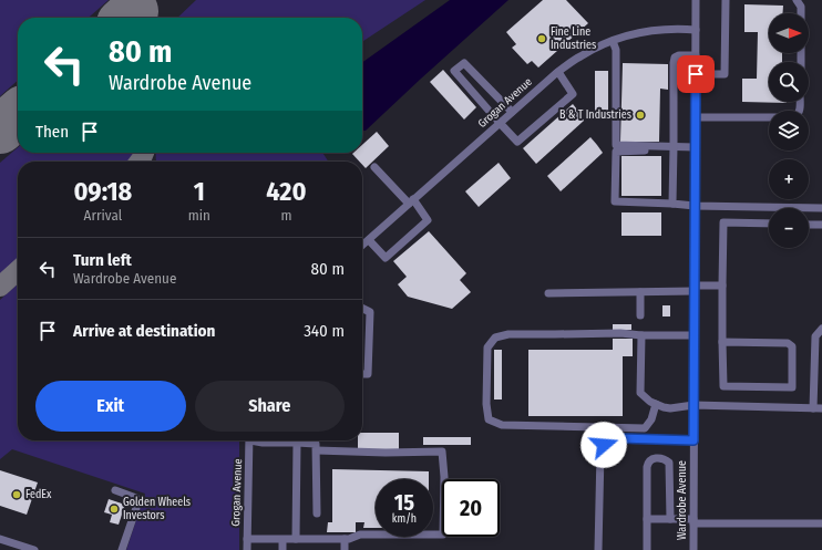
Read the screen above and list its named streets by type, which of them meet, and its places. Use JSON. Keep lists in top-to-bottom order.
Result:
{
  "streets": {
    "street": ["Grogan Avenue", "Wardrobe Avenue"]
  },
  "crossings": [
    ["Grogan Avenue", "Wardrobe Avenue"]
  ],
  "places": [
    "Fine Line Industries",
    "B & T Industries",
    "FedEx",
    "Golden Wheels Investors"
  ],
  "north": "right",
  "page": {
    "map_buttons": ["+", "−"],
    "turn": ["80 m", "Wardrobe Avenue"],
    "then": "Then",
    "eta": [
      "09:18",
      "Arrival",
      "1",
      "min",
      "420",
      "m"
    ],
    "list": [
      {
        "name": "Turn left",
        "note": "Wardrobe Avenue",
        "value": "80 m"
      },
      {
        "name": "Arrive at destination",
        "value": "340 m"
      }
    ],
    "buttons": ["Exit", "Share"],
    "speed": "15 km/h",
    "limit": "20"
  }
}
